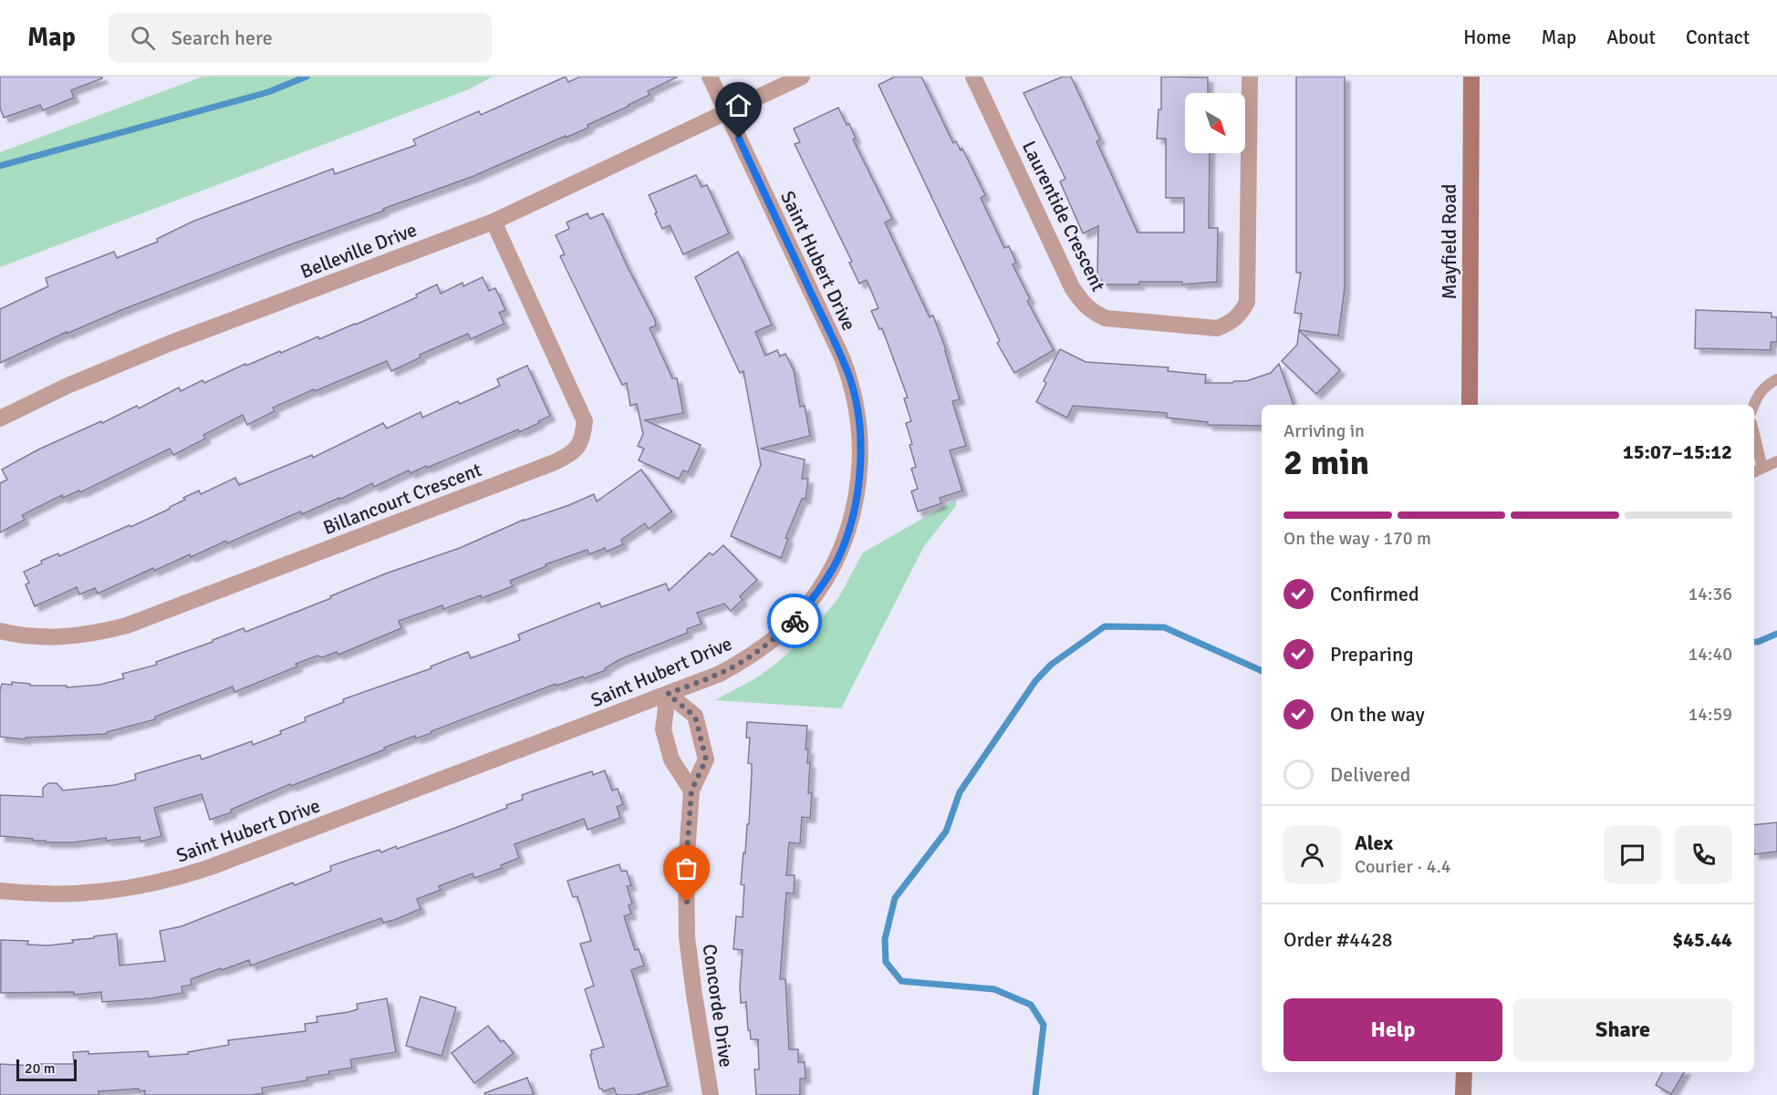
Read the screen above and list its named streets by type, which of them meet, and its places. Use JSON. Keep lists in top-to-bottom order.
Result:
{
  "streets": {
    "main road": ["Mayfield Road"],
    "street": [
      "Laurentide Crescent",
      "Belleville Drive",
      "Saint Hubert Drive",
      "Billancourt Crescent",
      "Concorde Drive"
    ]
  },
  "crossings": [
    ["Belleville Drive", "Saint Hubert Drive"],
    ["Belleville Drive", "Billancourt Crescent"],
    ["Saint Hubert Drive", "Concorde Drive"]
  ],
  "scale_bar": "20 m",
  "north": "bottom right",
  "page": {
    "header": "Map",
    "search": "Search here",
    "nav": [
      "Home",
      "Map",
      "About",
      "Contact"
    ],
    "heading": ["2 min", "Arriving in", "15:07–15:12"],
    "panel": [
      "Alex",
      "Courier · 4.4",
      "Order #4428",
      "$45.44"
    ],
    "bar": "On the way · 170 m",
    "list": [
      ["Confirmed", "14:36"],
      ["Preparing", "14:40"],
      ["On the way", "14:59"],
      "Delivered"
    ],
    "buttons": ["Help", "Share"],
    "scale": "20 m"
  }
}
